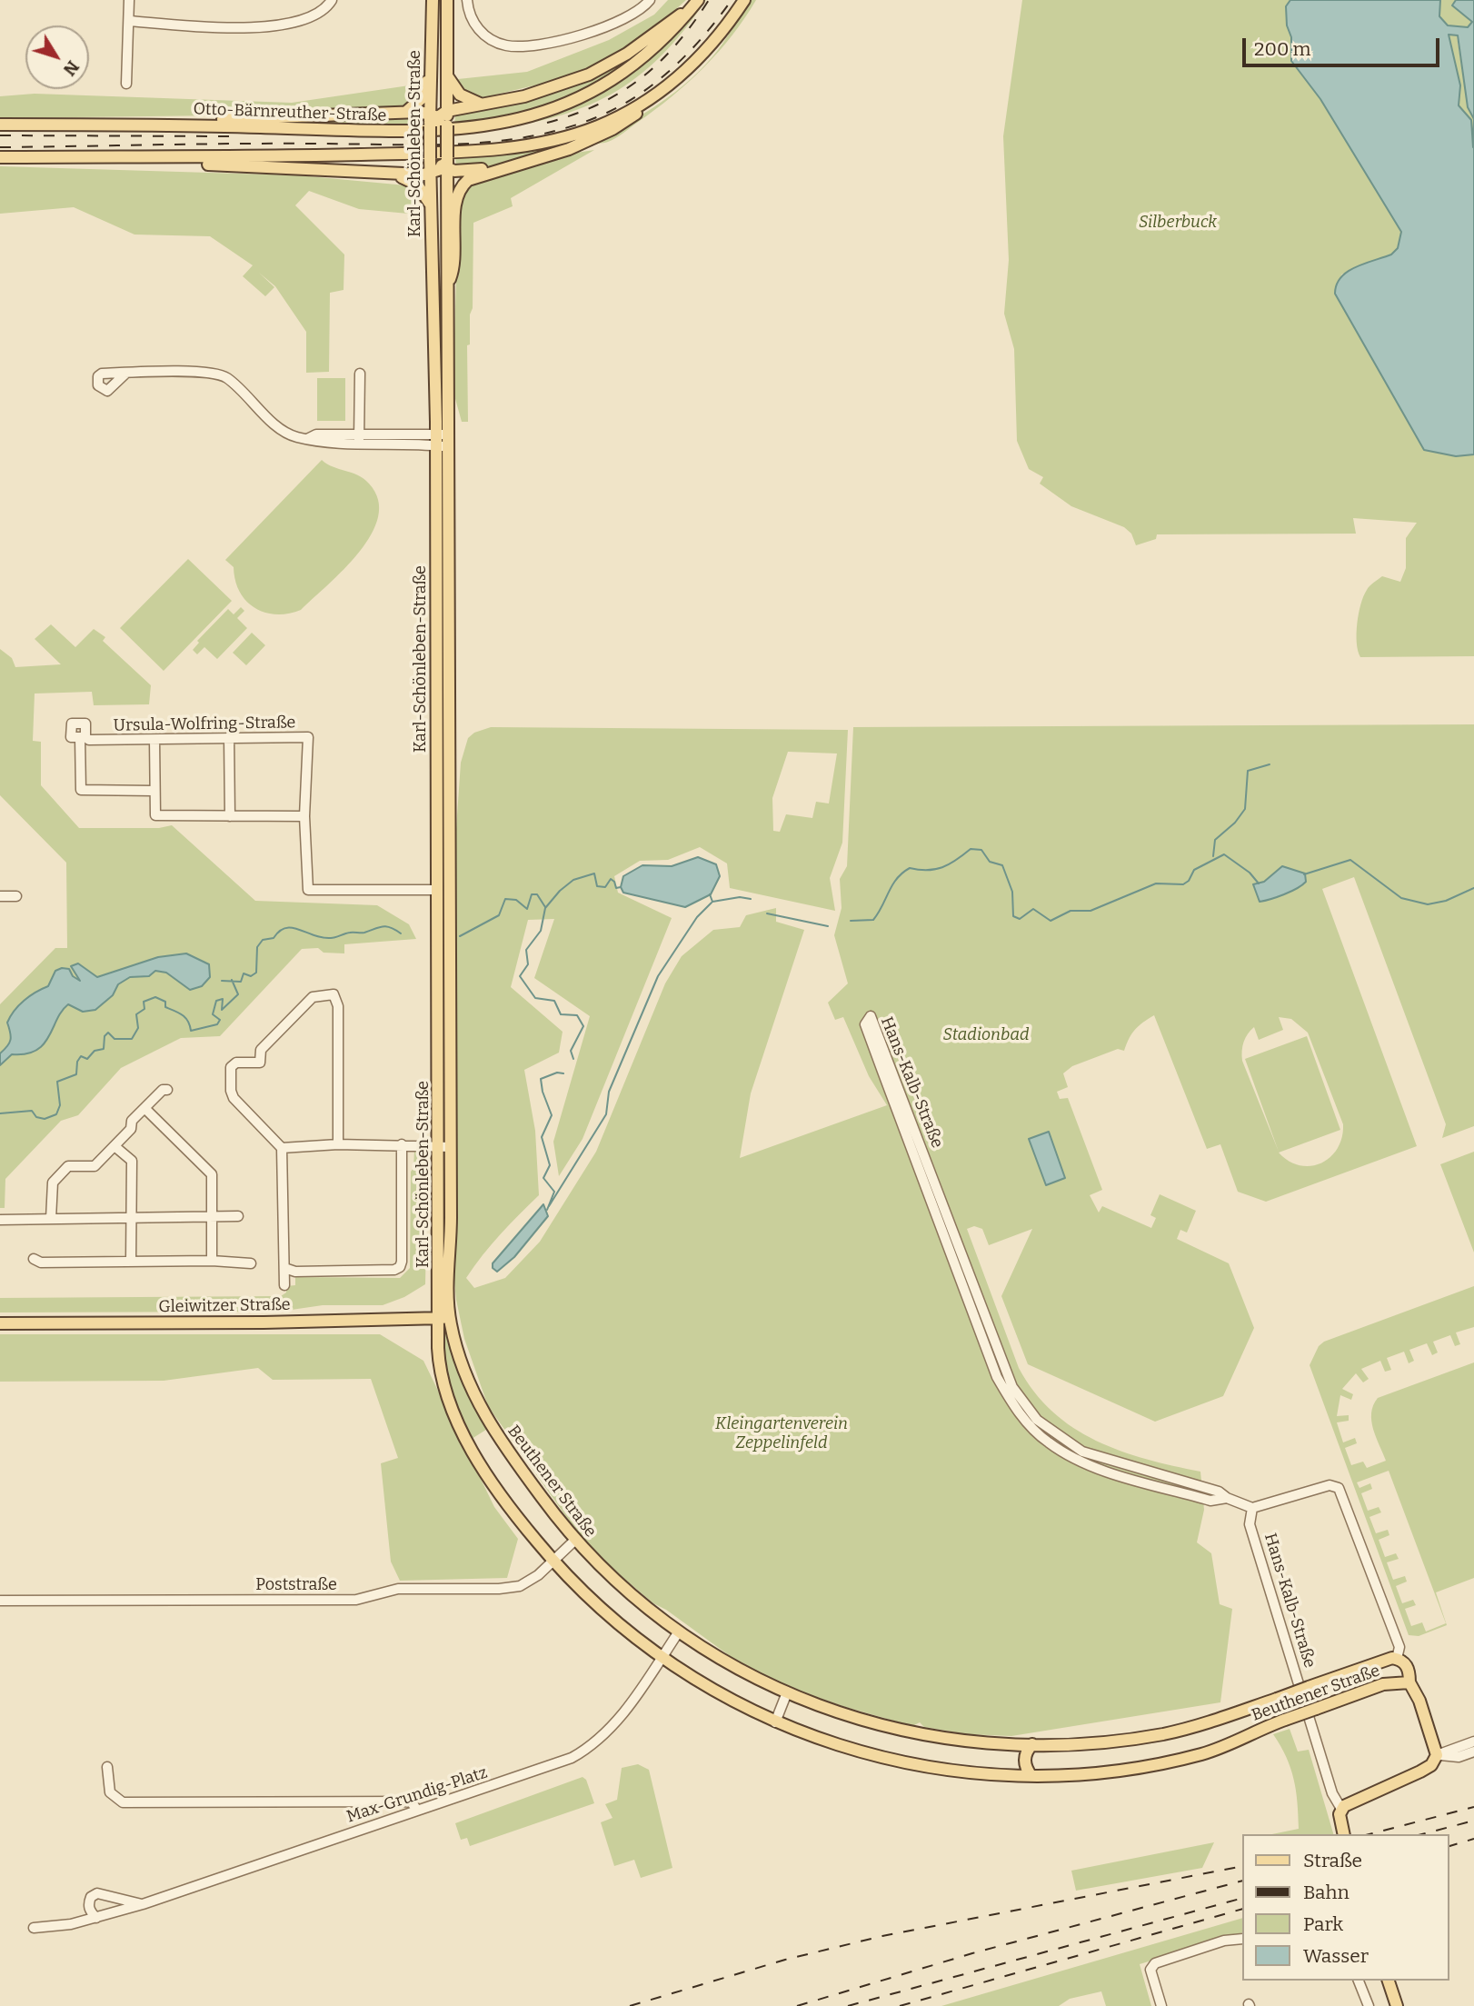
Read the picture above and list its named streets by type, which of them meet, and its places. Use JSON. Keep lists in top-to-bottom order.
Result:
{
  "streets": {
    "main road": [
      "Otto-Bärnreuther-Straße",
      "Karl-Schönleben-Straße",
      "Hans-Kalb-Straße",
      "Gleiwitzer Straße",
      "Beuthener Straße"
    ],
    "street": ["Ursula-Wolfring-Straße", "Poststraße", "Max-Grundig-Platz"]
  },
  "crossings": [
    ["Otto-Bärnreuther-Straße", "Karl-Schönleben-Straße"],
    ["Karl-Schönleben-Straße", "Ursula-Wolfring-Straße"],
    ["Karl-Schönleben-Straße", "Gleiwitzer Straße"],
    ["Karl-Schönleben-Straße", "Beuthener Straße"],
    ["Gleiwitzer Straße", "Beuthener Straße"],
    ["Beuthener Straße", "Poststraße"],
    ["Beuthener Straße", "Max-Grundig-Platz"]
  ],
  "parks": ["Silberbuck", "Stadionbad", "Kleingartenverein Zeppelinfeld"],
  "legend": [
    "Straße",
    "Bahn",
    "Park",
    "Wasser"
  ],
  "scale_bar": "200 m",
  "north": "bottom right"
}
